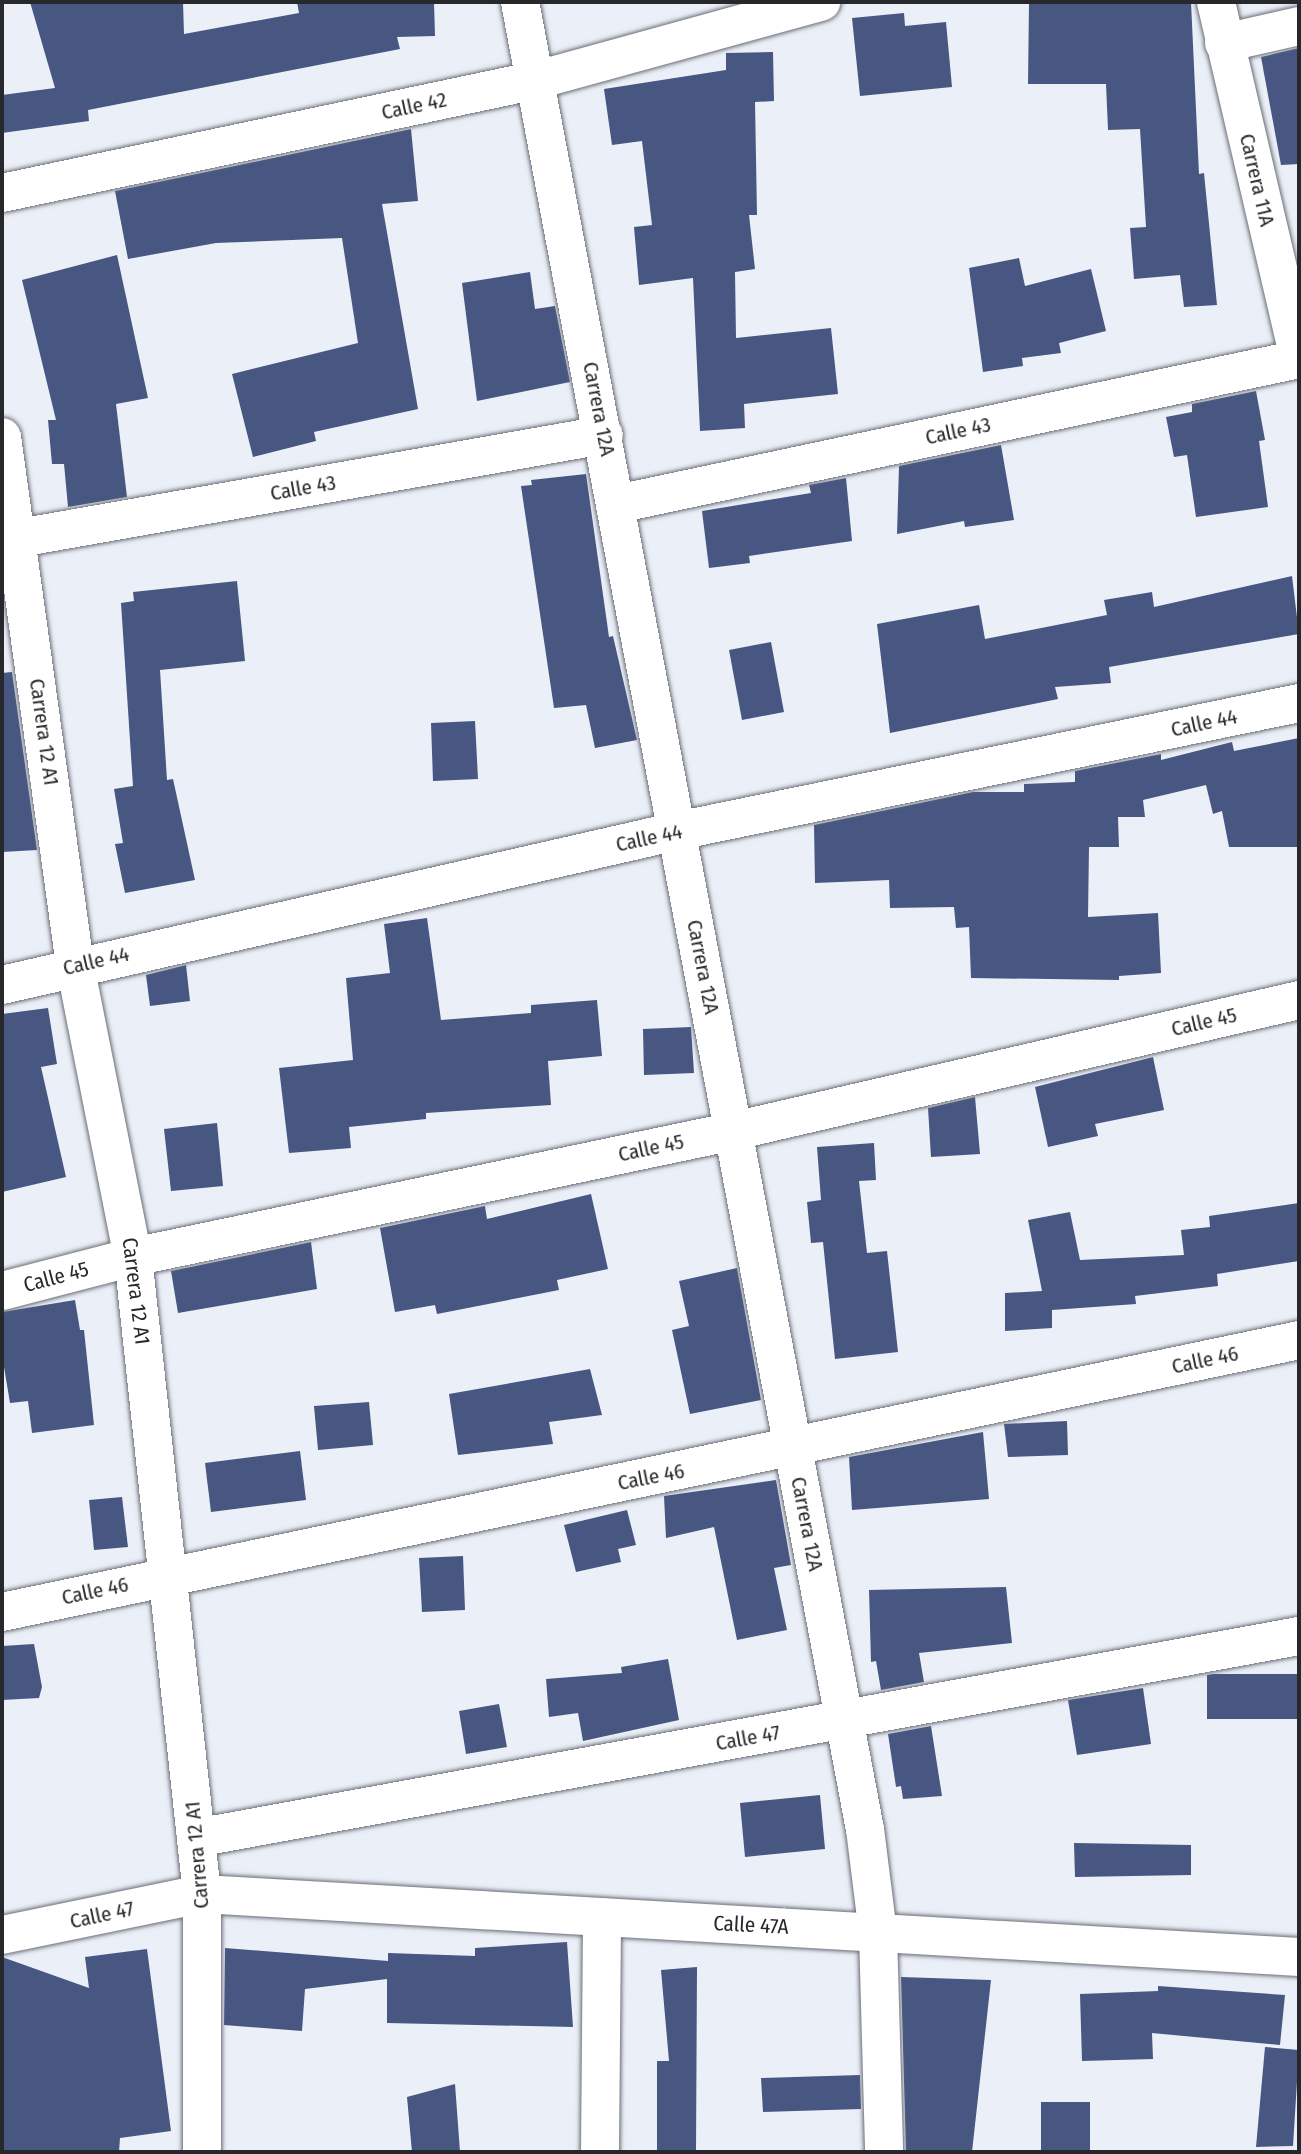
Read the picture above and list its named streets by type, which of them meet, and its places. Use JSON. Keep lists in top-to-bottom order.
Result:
{
  "streets": {
    "street": [
      "Calle 42",
      "Carrera 11A",
      "Carrera 12A",
      "Calle 43",
      "Calle 44",
      "Carrera 12 A1",
      "Calle 45",
      "Calle 46",
      "Calle 47",
      "Calle 47A"
    ]
  },
  "crossings": [
    ["Calle 42", "Carrera 12A"],
    ["Carrera 11A", "Calle 43"],
    ["Carrera 12A", "Calle 43"],
    ["Carrera 12A", "Calle 44"],
    ["Carrera 12A", "Calle 45"],
    ["Carrera 12A", "Calle 46"],
    ["Carrera 12A", "Calle 47"],
    ["Carrera 12A", "Calle 47A"],
    ["Calle 43", "Carrera 12 A1"],
    ["Calle 44", "Carrera 12 A1"],
    ["Carrera 12 A1", "Calle 45"],
    ["Carrera 12 A1", "Calle 46"],
    ["Carrera 12 A1", "Calle 47"],
    ["Carrera 12 A1", "Calle 47A"],
    ["Calle 47", "Calle 47A"]
  ]
}
